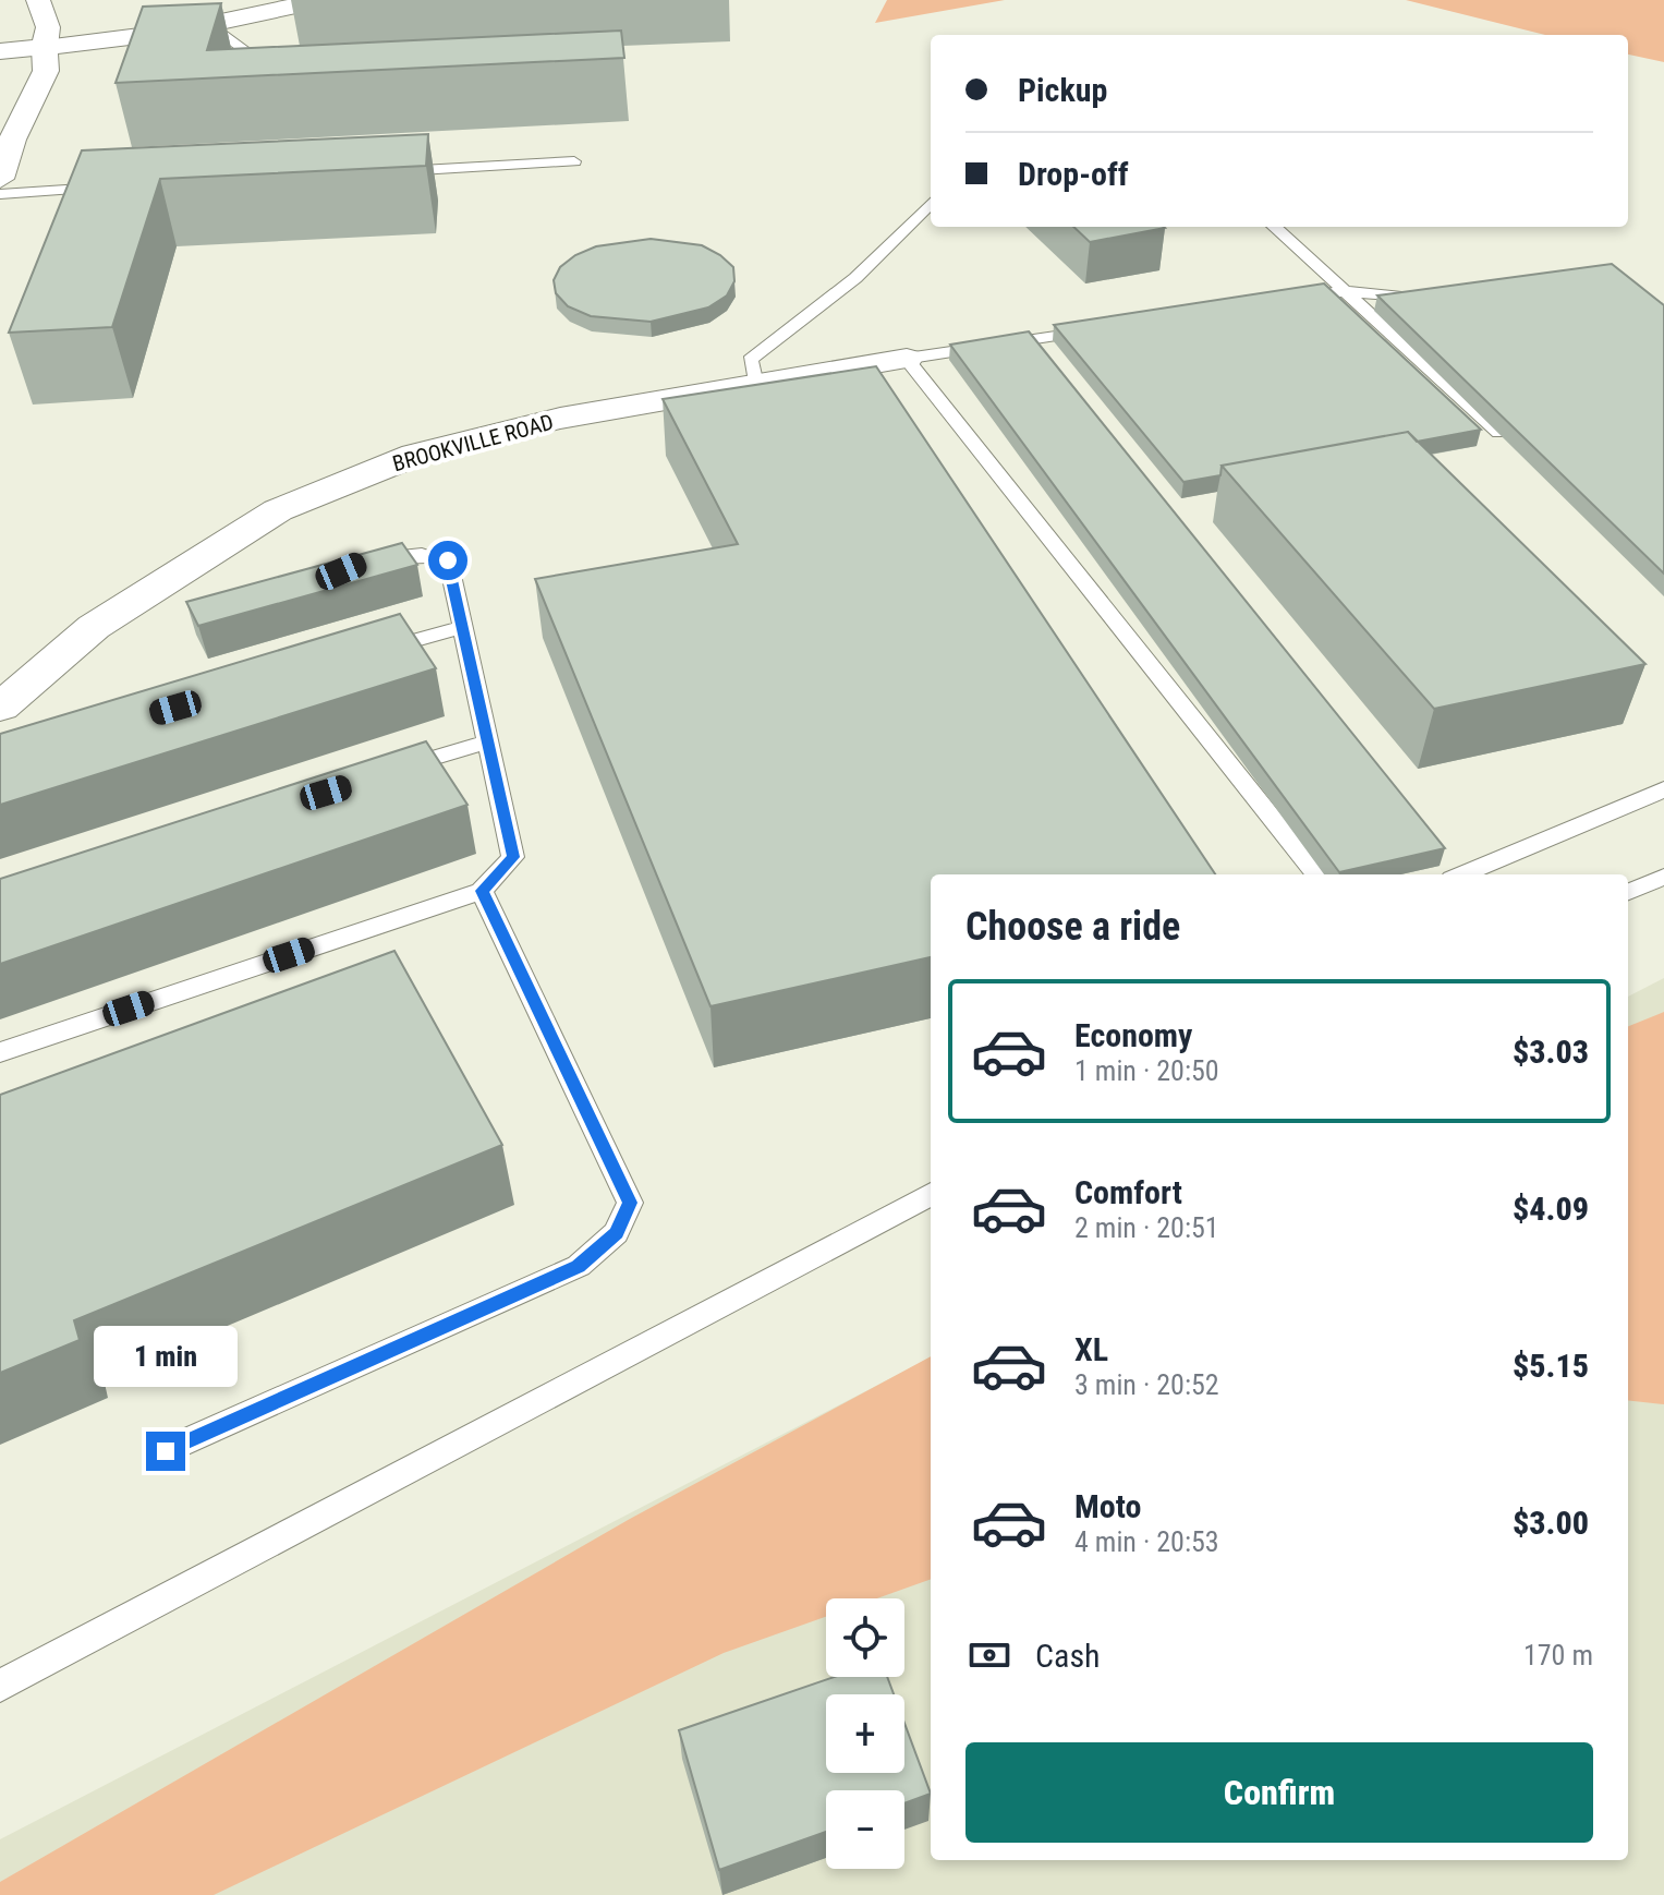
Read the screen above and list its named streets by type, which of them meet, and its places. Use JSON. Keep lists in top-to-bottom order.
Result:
{
  "streets": {
    "street": ["BROOKVILLE ROAD"]
  },
  "page": {
    "banner": ["Pickup", "Drop-off"],
    "heading": "Choose a ride",
    "list": [
      {
        "name": "Economy",
        "note": "1 min · 20:50",
        "value": "$3.03"
      },
      {
        "name": "Comfort",
        "note": "2 min · 20:51",
        "value": "$4.09"
      },
      {
        "name": "XL",
        "note": "3 min · 20:52",
        "value": "$5.15"
      },
      {
        "name": "Moto",
        "note": "4 min · 20:53",
        "value": "$3.00"
      }
    ],
    "bubble": "1 min",
    "map_buttons": ["+", "−"],
    "pay": ["Cash", "170 m"],
    "buttons": "Confirm"
  }
}
